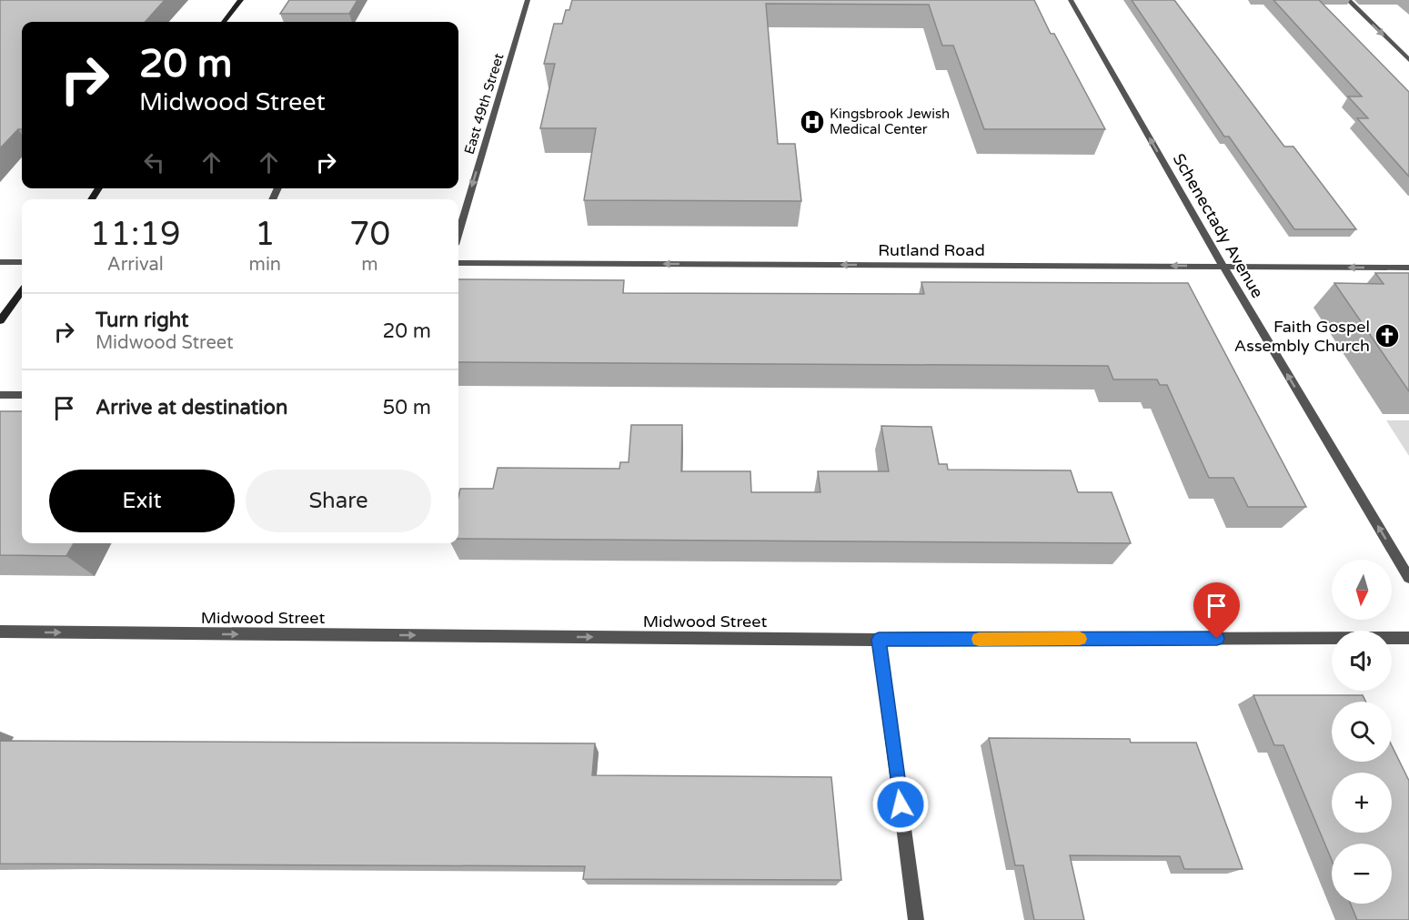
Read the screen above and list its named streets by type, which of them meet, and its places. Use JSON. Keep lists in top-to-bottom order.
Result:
{
  "streets": {
    "street": [
      "East 49th Street",
      "Schenectady Avenue",
      "Rutland Road",
      "Midwood Street"
    ]
  },
  "crossings": [
    ["Schenectady Avenue", "Rutland Road"]
  ],
  "one_way": [
    "East 49th Street",
    "Schenectady Avenue",
    "Rutland Road",
    "Midwood Street"
  ],
  "places": {
    "hospital": ["Kingsbrook Jewish Medical Center"],
    "church": ["Faith Gospel Assembly Church"]
  },
  "north": "bottom",
  "page": {
    "turn": ["20 m", "Midwood Street"],
    "eta": [
      "11:19",
      "Arrival",
      "1",
      "min",
      "70",
      "m"
    ],
    "list": [
      {
        "name": "Turn right",
        "note": "Midwood Street",
        "value": "20 m"
      },
      {
        "name": "Arrive at destination",
        "value": "50 m"
      }
    ],
    "buttons": ["Exit", "Share"],
    "map_buttons": ["+", "−"]
  }
}
